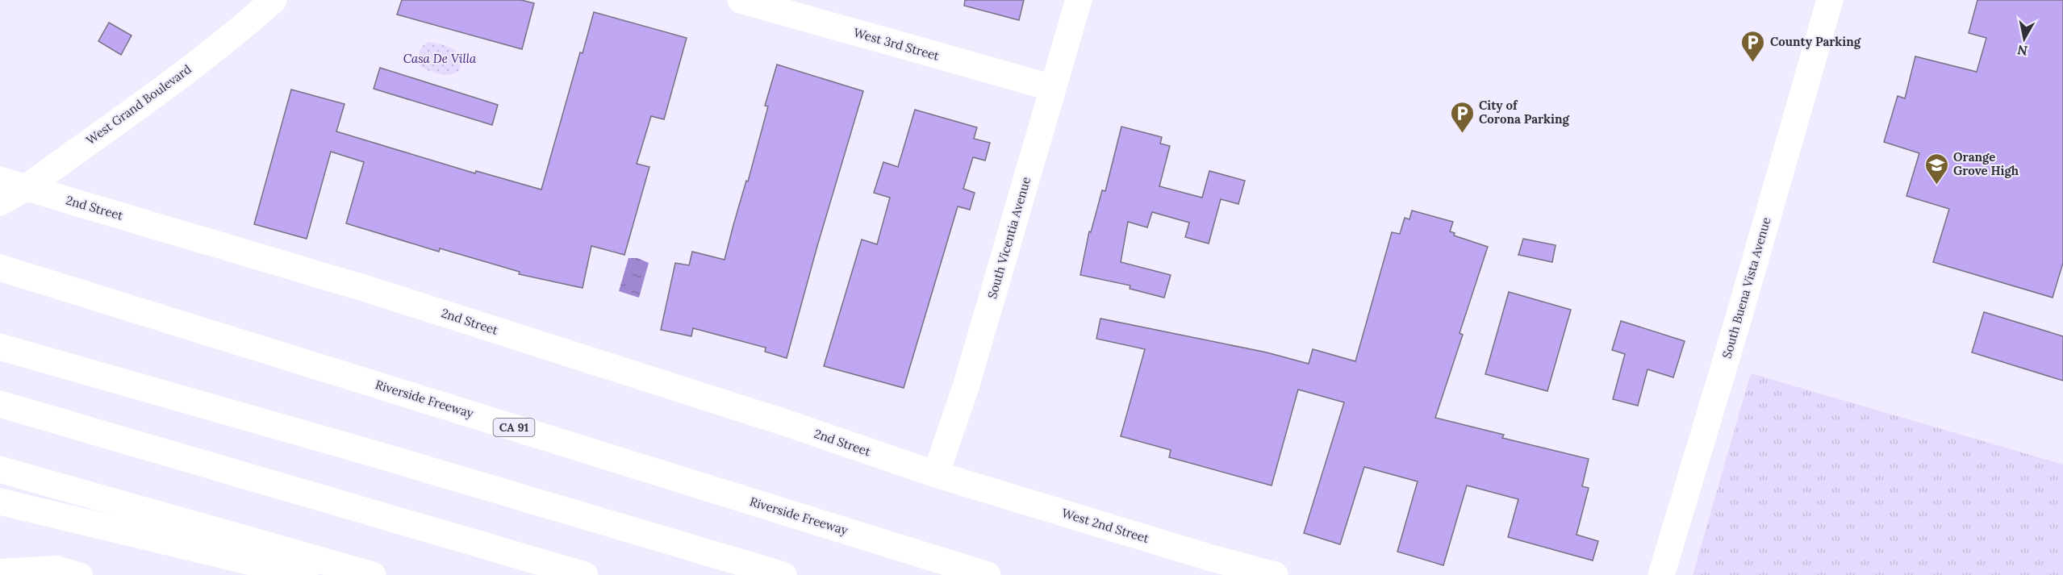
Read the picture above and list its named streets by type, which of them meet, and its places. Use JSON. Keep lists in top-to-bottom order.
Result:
{
  "streets": {
    "main road": [
      "West 3rd Street",
      "West Grand Boulevard",
      "2nd Street",
      "South Vicentia Avenue",
      "South Buena Vista Avenue",
      "Riverside Freeway",
      "CA 91",
      "West 2nd Street"
    ]
  },
  "crossings": [
    ["West 3rd Street", "South Vicentia Avenue"],
    ["West Grand Boulevard", "2nd Street"],
    ["2nd Street", "South Vicentia Avenue"],
    ["2nd Street", "West 2nd Street"],
    ["South Vicentia Avenue", "West 2nd Street"]
  ],
  "parks": ["Casa De Villa"],
  "places": {
    "parking": ["County Parking", "City of Corona Parking"],
    "school or university": ["Orange Grove High"]
  },
  "north": "bottom"
}
